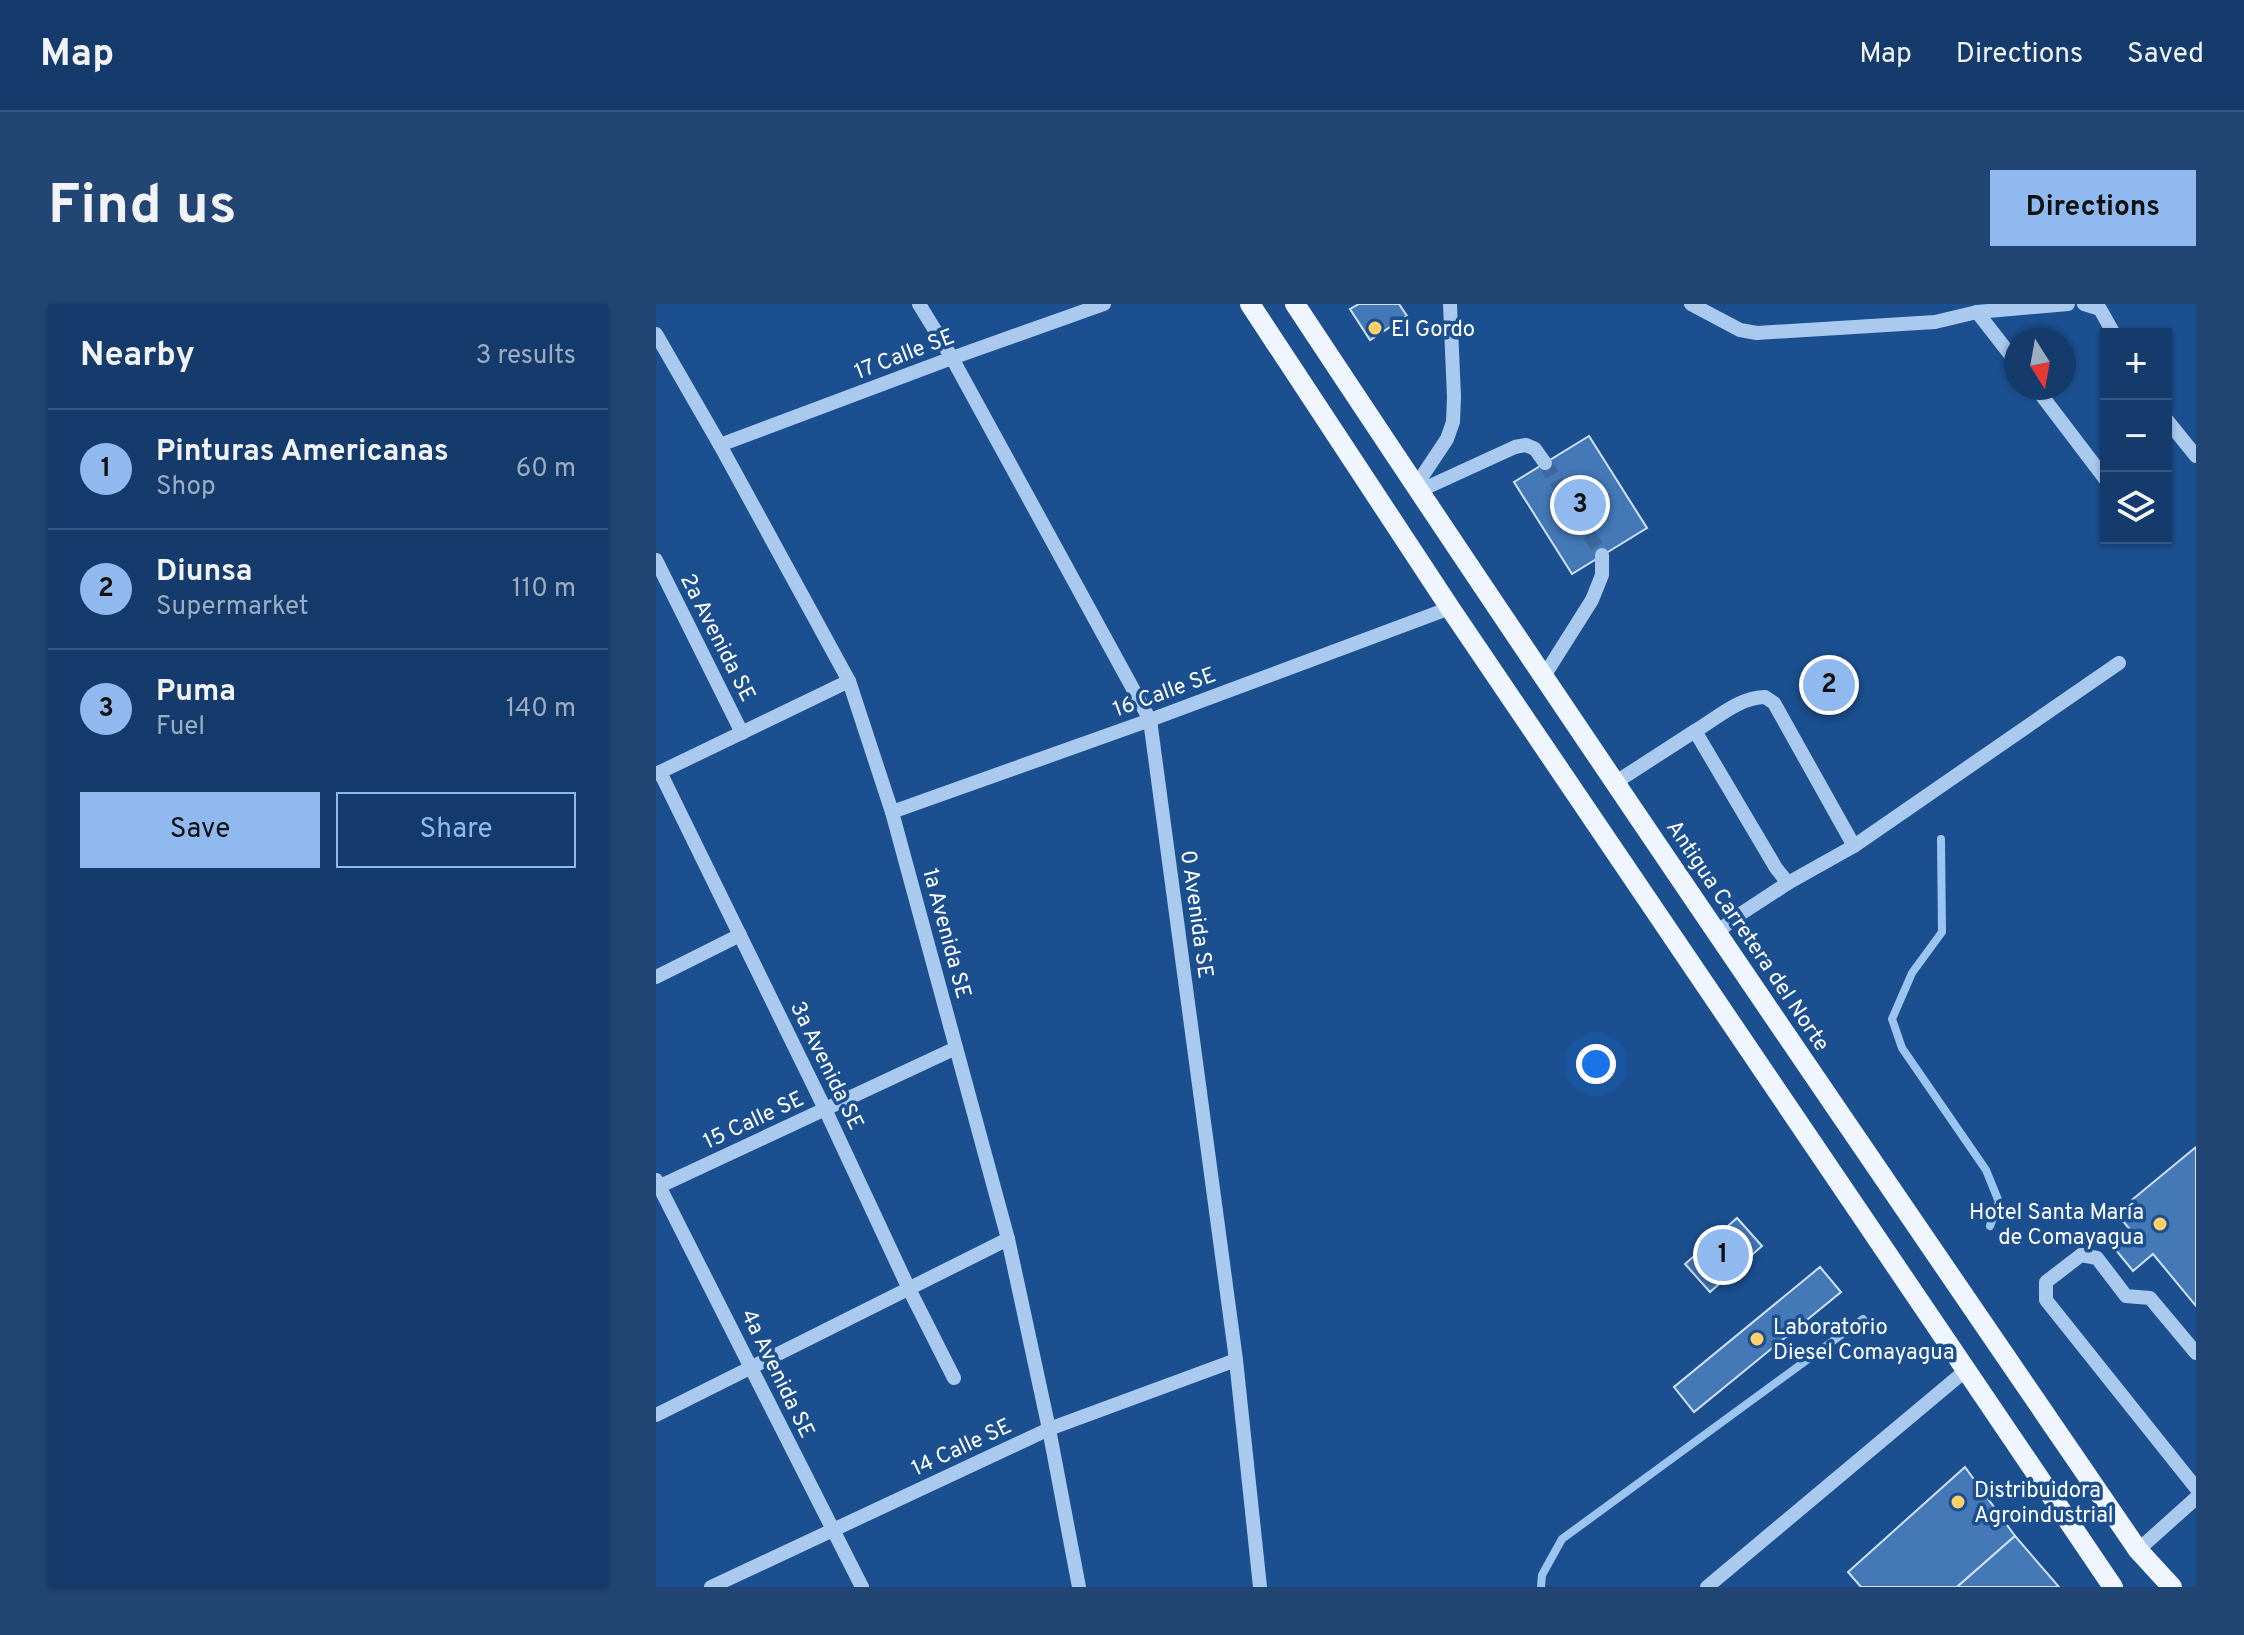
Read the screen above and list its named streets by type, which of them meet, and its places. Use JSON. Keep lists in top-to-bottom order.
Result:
{
  "streets": {
    "main road": ["Antigua Carretera del Norte"],
    "street": [
      "17 Calle SE",
      "2a Avenida SE",
      "16 Calle SE",
      "0 Avenida SE",
      "1a Avenida SE",
      "3a Avenida SE",
      "15 Calle SE",
      "4a Avenida SE",
      "14 Calle SE"
    ]
  },
  "crossings": [
    ["17 Calle SE", "0 Avenida SE"],
    ["17 Calle SE", "1a Avenida SE"],
    ["16 Calle SE", "0 Avenida SE"],
    ["16 Calle SE", "1a Avenida SE"],
    ["0 Avenida SE", "14 Calle SE"],
    ["1a Avenida SE", "15 Calle SE"],
    ["1a Avenida SE", "14 Calle SE"],
    ["3a Avenida SE", "15 Calle SE"],
    ["15 Calle SE", "4a Avenida SE"],
    ["4a Avenida SE", "14 Calle SE"]
  ],
  "places": [
    "El Gordo",
    "Hotel Santa María de Comayagua",
    "Laboratorio Diesel Comayagua",
    "Distribuidora Agroindustrial"
  ],
  "north": "bottom",
  "page": {
    "header": "Map",
    "nav": ["Map", "Directions", "Saved"],
    "buttons": [
      "Directions",
      ["Save", "Share"]
    ],
    "title": "Find us",
    "heading": ["Nearby", "3 results"],
    "map_buttons": ["+", "−"],
    "list": [
      {
        "mark": "1",
        "name": "Pinturas Americanas",
        "note": "Shop",
        "value": "60 m"
      },
      {
        "mark": "2",
        "name": "Diunsa",
        "note": "Supermarket",
        "value": "110 m"
      },
      {
        "mark": "3",
        "name": "Puma",
        "note": "Fuel",
        "value": "140 m"
      }
    ],
    "pins": ["3", "2", "1"]
  }
}
